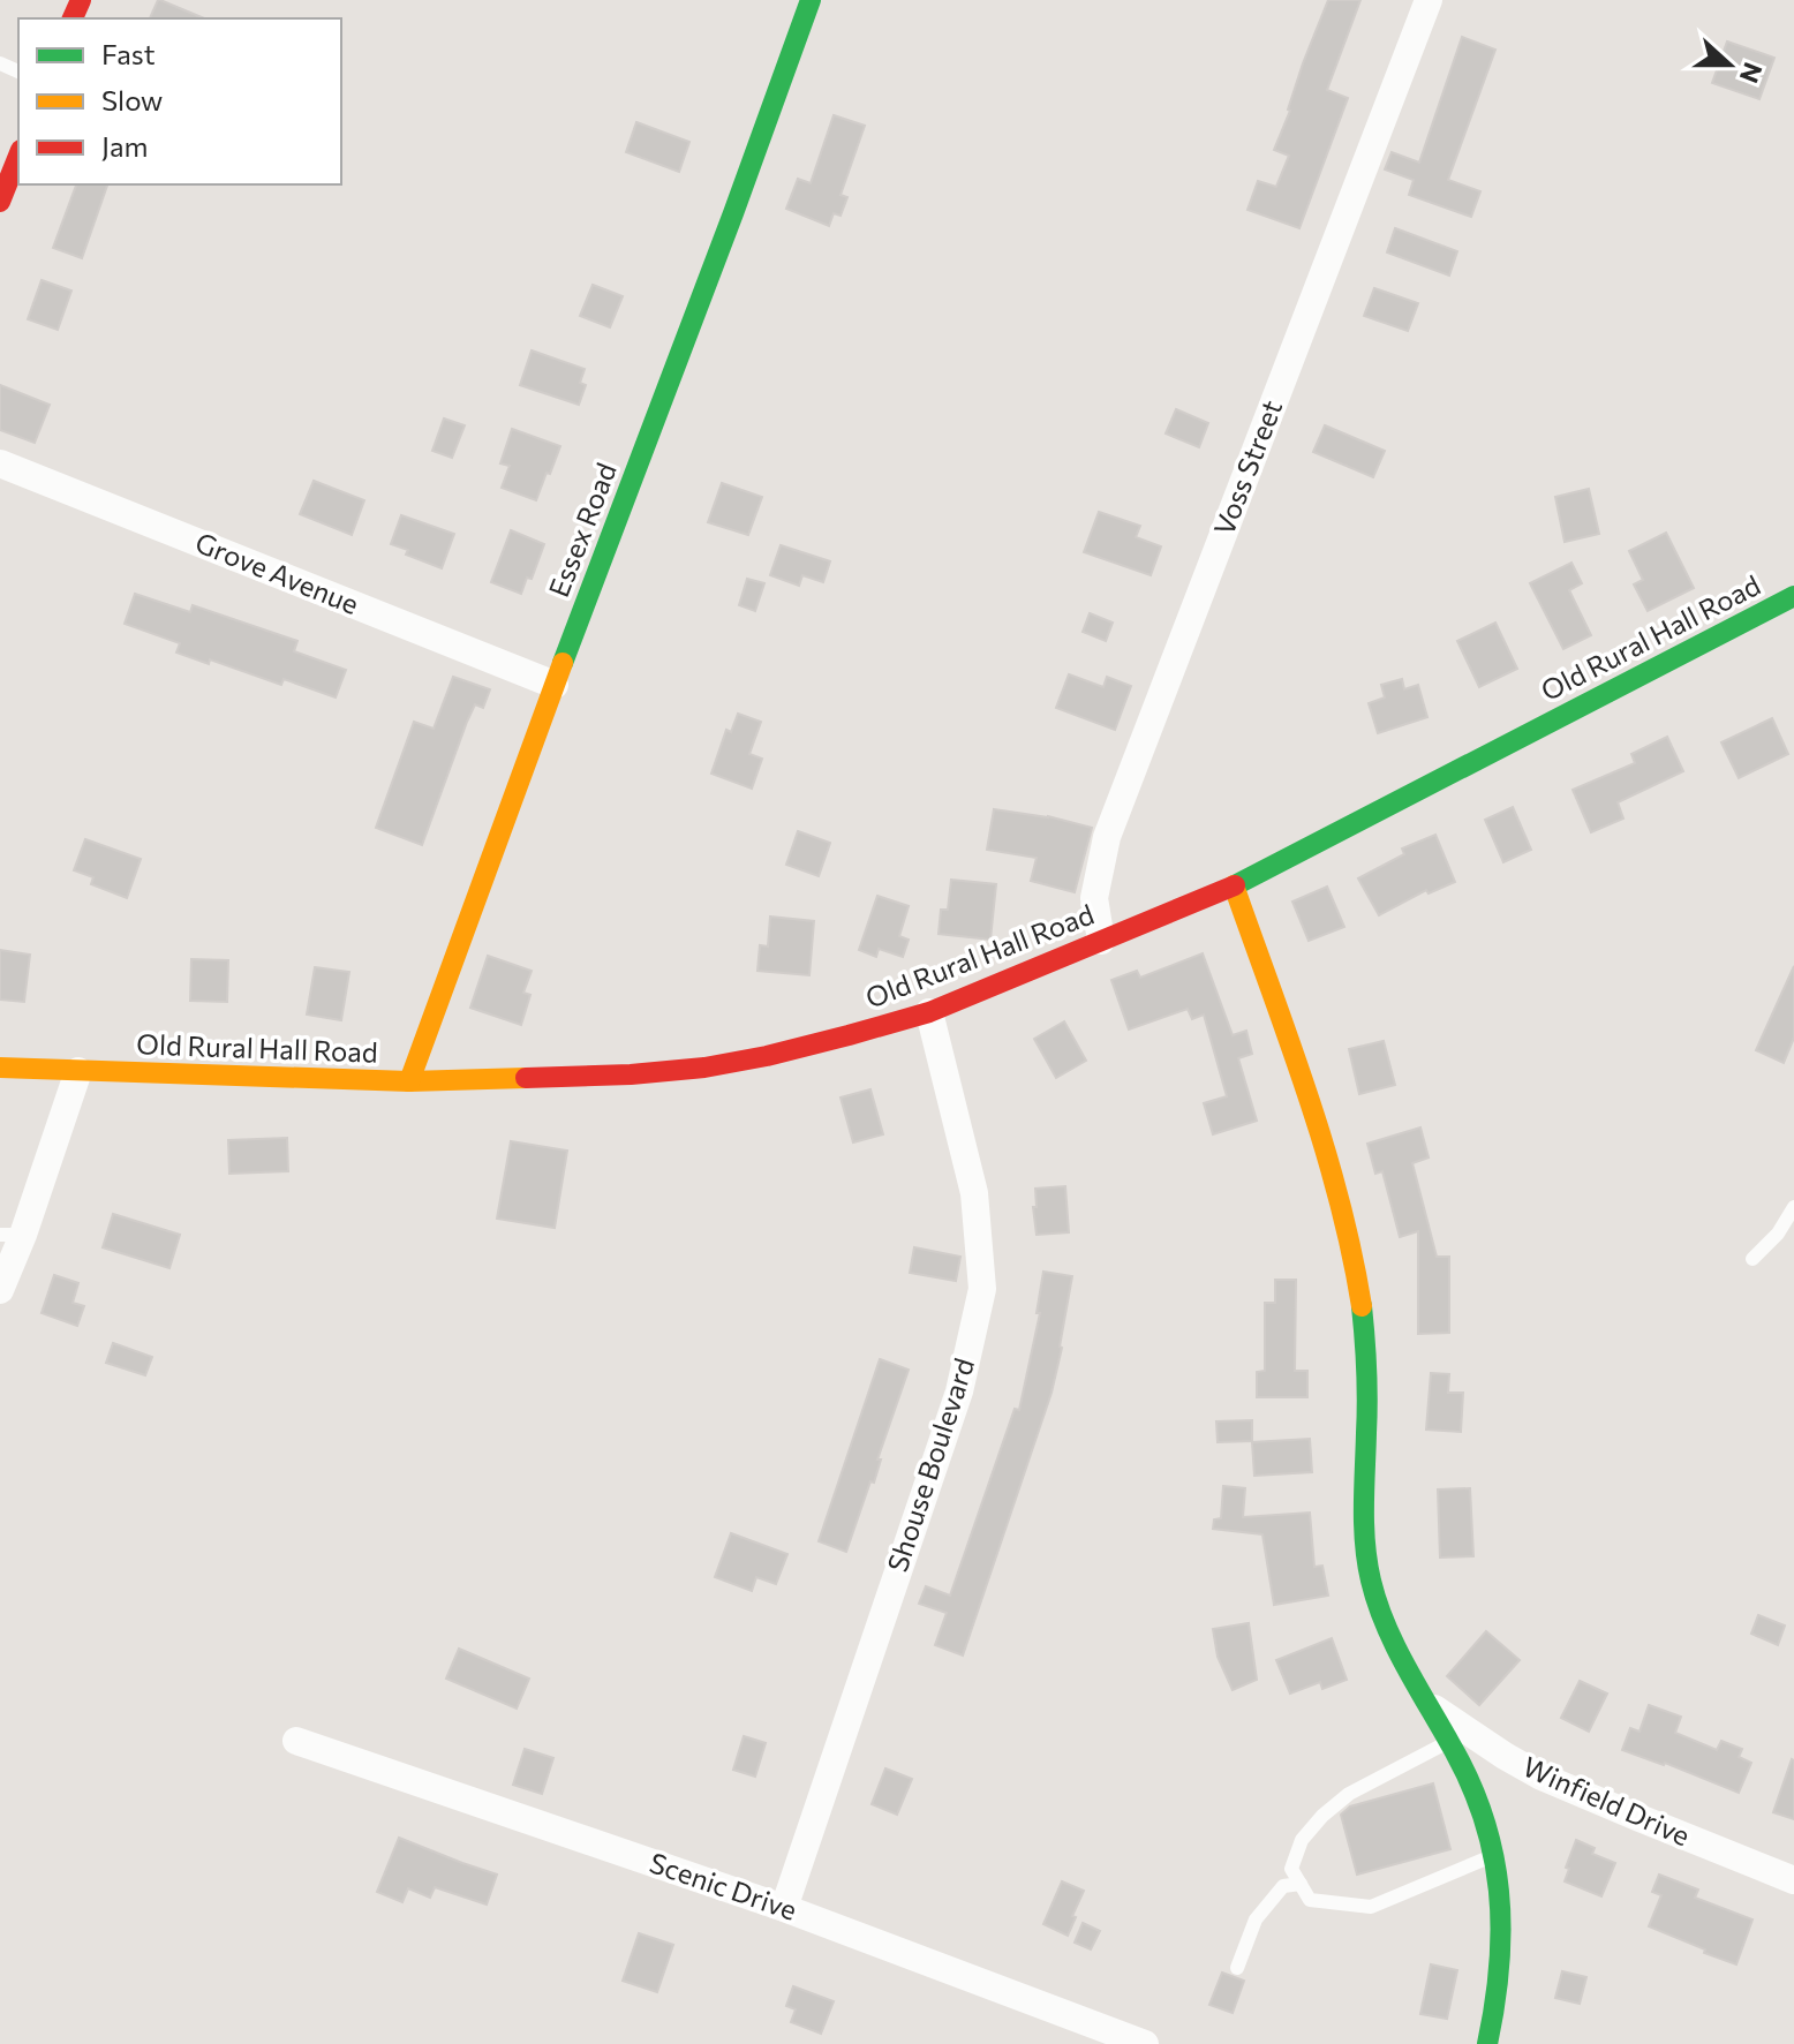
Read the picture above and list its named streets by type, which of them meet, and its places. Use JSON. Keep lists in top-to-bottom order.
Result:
{
  "streets": {
    "street": [
      "Voss Street",
      "Essex Road",
      "Grove Avenue",
      "Old Rural Hall Road",
      "Shouse Boulevard",
      "Winfield Drive",
      "Scenic Drive"
    ]
  },
  "crossings": [
    ["Voss Street", "Old Rural Hall Road"],
    ["Essex Road", "Grove Avenue"],
    ["Essex Road", "Old Rural Hall Road"],
    ["Old Rural Hall Road", "Shouse Boulevard"],
    ["Shouse Boulevard", "Scenic Drive"]
  ],
  "legend": ["Fast", "Slow", "Jam"],
  "north": "right"
}
